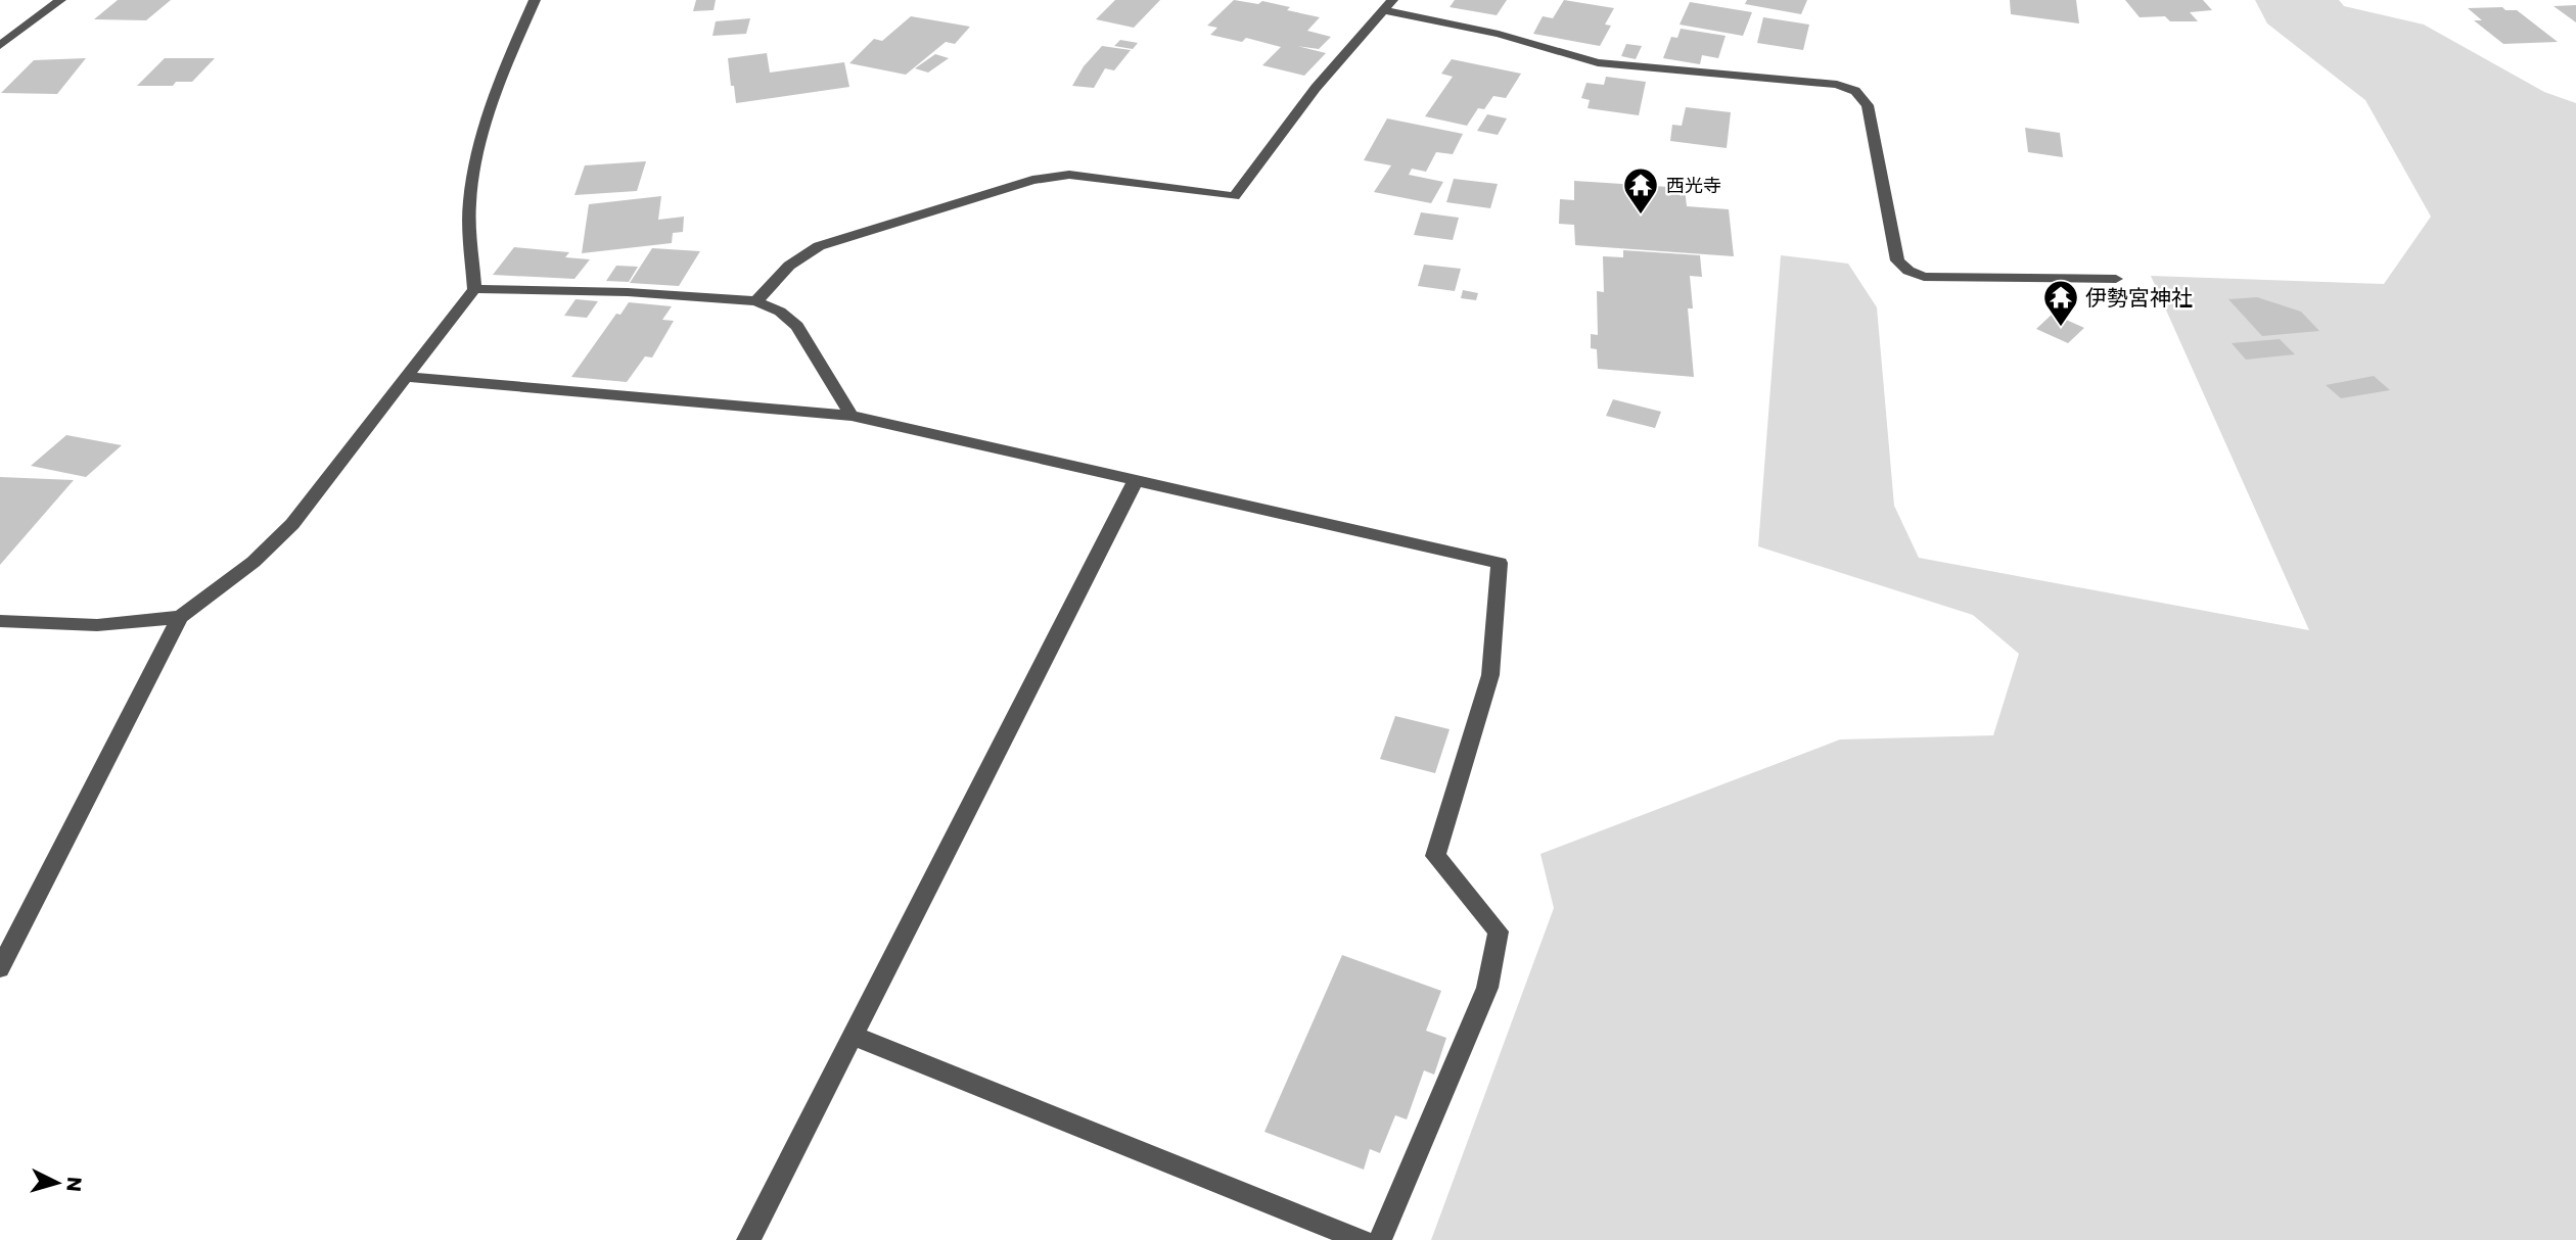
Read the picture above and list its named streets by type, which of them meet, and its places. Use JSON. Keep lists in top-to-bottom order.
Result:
{
  "places": {
    "temple": ["西光寺", "伊勢宮神社"]
  },
  "north": "right"
}
